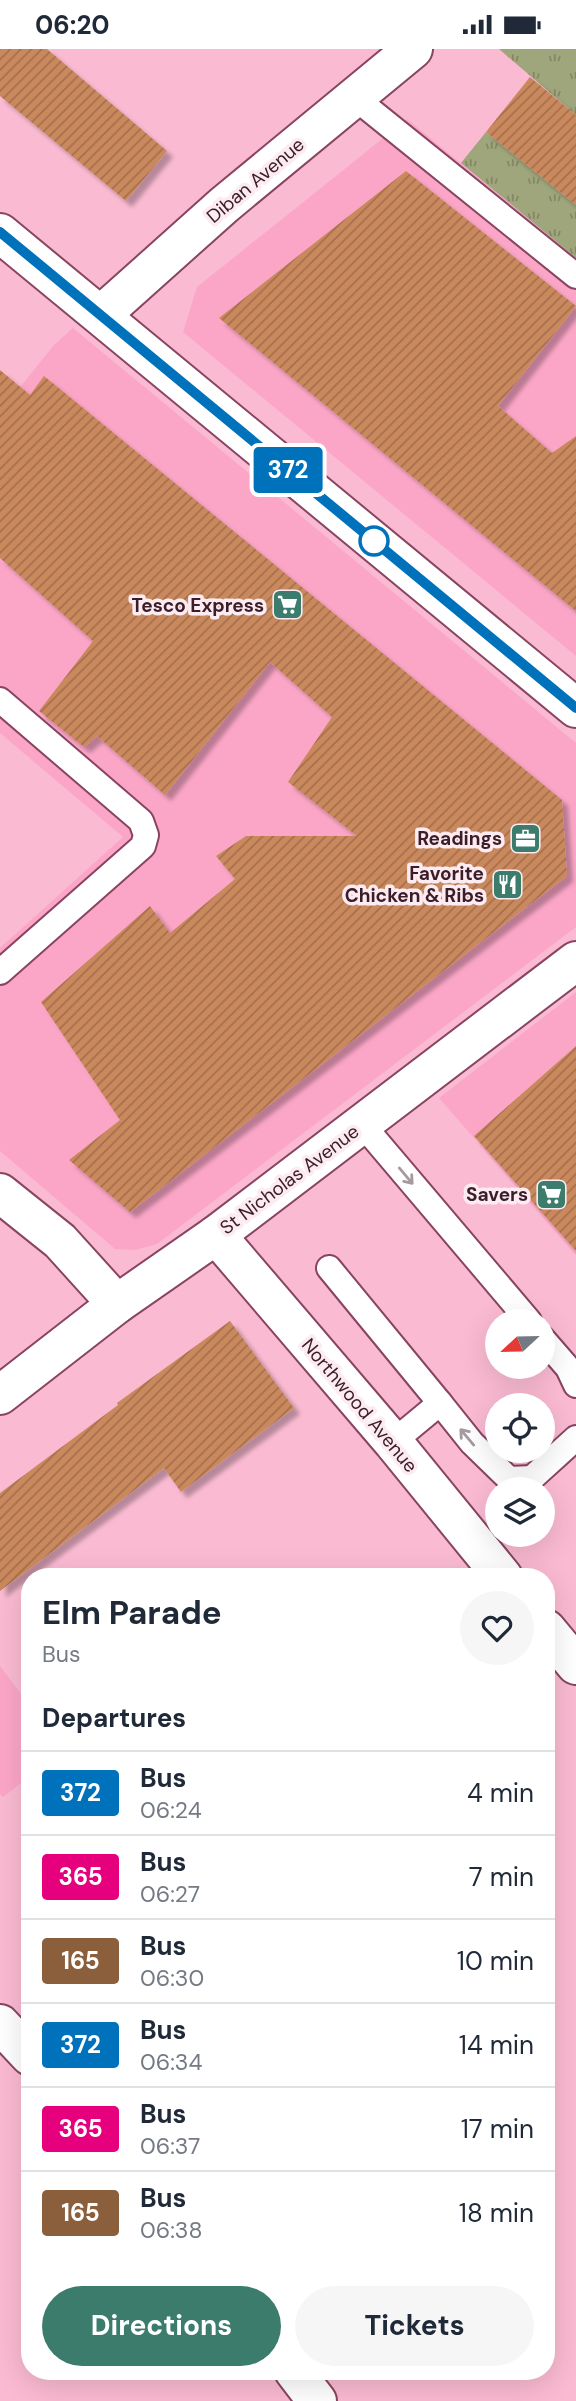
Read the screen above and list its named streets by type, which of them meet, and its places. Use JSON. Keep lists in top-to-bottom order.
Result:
{
  "streets": {
    "street": ["Diban Avenue", "St Nicholas Avenue", "Northwood Avenue"]
  },
  "crossings": [
    ["St Nicholas Avenue", "Northwood Avenue"]
  ],
  "places": {
    "supermarket": ["Tesco Express", "Savers"],
    "office": ["Readings"],
    "restaurant": ["Favorite Chicken & Ribs"]
  },
  "lines": ["bus line 372"],
  "north": "left",
  "page": {
    "status": "06:20",
    "on_map": "372",
    "heading": [
      ["Elm Parade", "Bus"],
      "Departures"
    ],
    "list": [
      {
        "mark": "372",
        "name": "Bus",
        "note": "06:24",
        "value": "4 min"
      },
      {
        "mark": "365",
        "name": "Bus",
        "note": "06:27",
        "value": "7 min"
      },
      {
        "mark": "165",
        "name": "Bus",
        "note": "06:30",
        "value": "10 min"
      },
      {
        "mark": "372",
        "name": "Bus",
        "note": "06:34",
        "value": "14 min"
      },
      {
        "mark": "365",
        "name": "Bus",
        "note": "06:37",
        "value": "17 min"
      },
      {
        "mark": "165",
        "name": "Bus",
        "note": "06:38",
        "value": "18 min"
      }
    ],
    "buttons": ["Directions", "Tickets"]
  }
}
